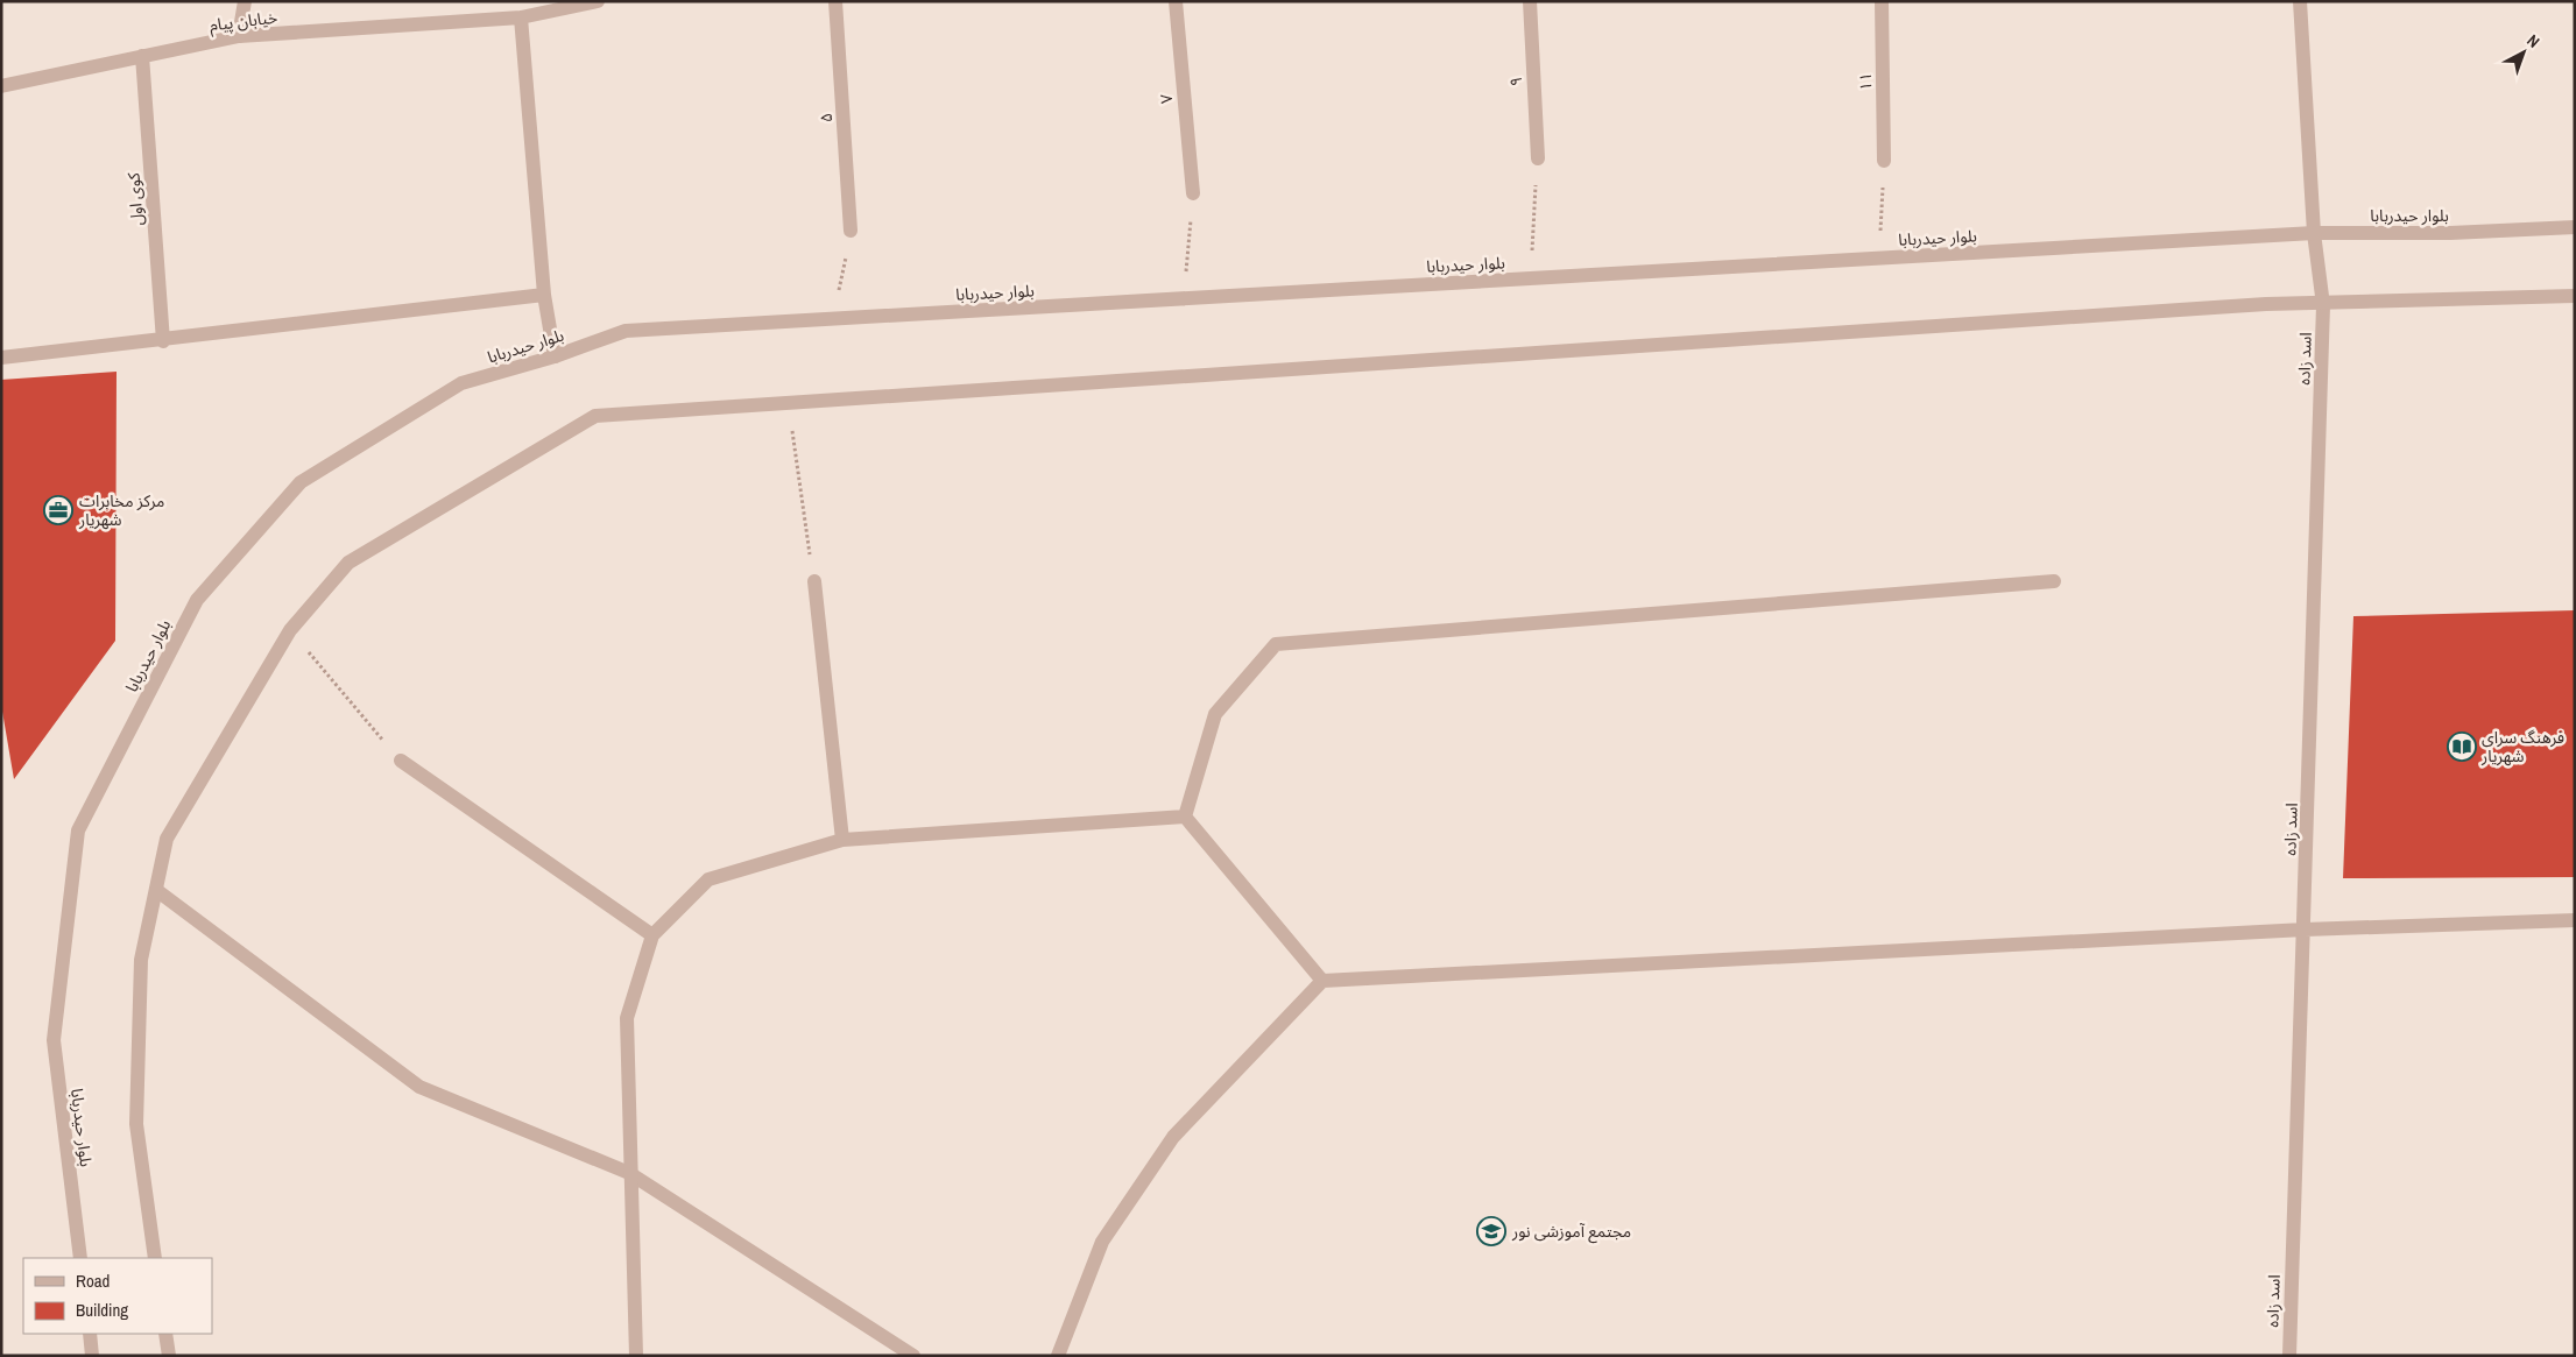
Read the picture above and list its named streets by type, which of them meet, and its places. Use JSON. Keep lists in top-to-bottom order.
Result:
{
  "streets": {
    "street": [
      "خیابان پیام",
      "۹",
      "۱۱",
      "۷",
      "۵",
      "کوی اول",
      "بلوار حیدربابا",
      "اسد زاده"
    ]
  },
  "crossings": [
    ["خیابان پیام", "کوی اول"],
    ["بلوار حیدربابا", "اسد زاده"]
  ],
  "places": {
    "office": ["مرکز مخابرات شهریار"],
    "library": ["فرهنگ سرای شهریار"],
    "school or university": ["مجتمع آموزشی نور"]
  },
  "legend": ["Road", "Building"],
  "north": "top right"
}
